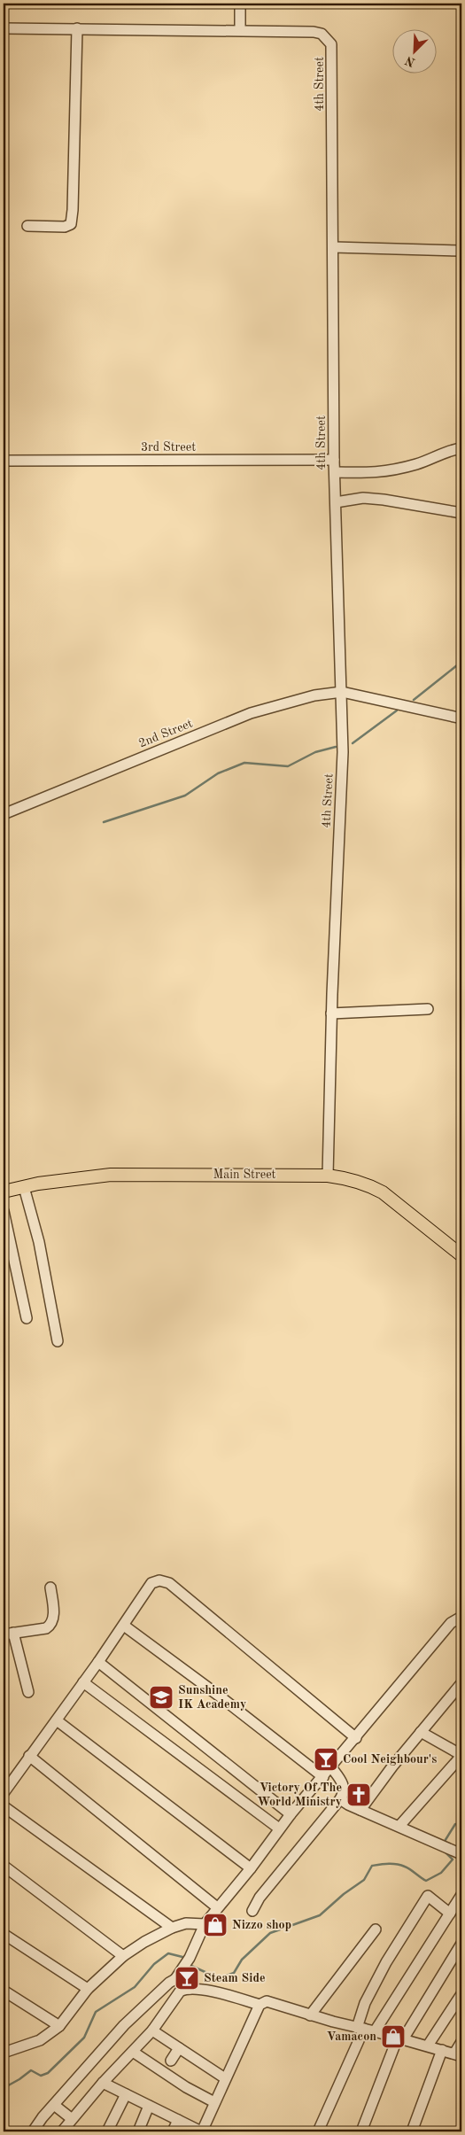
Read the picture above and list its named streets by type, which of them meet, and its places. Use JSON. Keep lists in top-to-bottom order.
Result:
{
  "streets": {
    "main road": ["Main Street"],
    "street": ["4th Street", "3rd Street", "2nd Street"]
  },
  "crossings": [
    ["4th Street", "3rd Street"],
    ["4th Street", "2nd Street"],
    ["4th Street", "Main Street"]
  ],
  "places": {
    "school or university": ["Sunshine IK Academy"],
    "bar": ["Cool Neighbour's", "Steam Side"],
    "church": ["Victory Of The World Ministry"],
    "shop": ["Nizzo shop", "Vamacon"]
  },
  "north": "bottom left"
}
